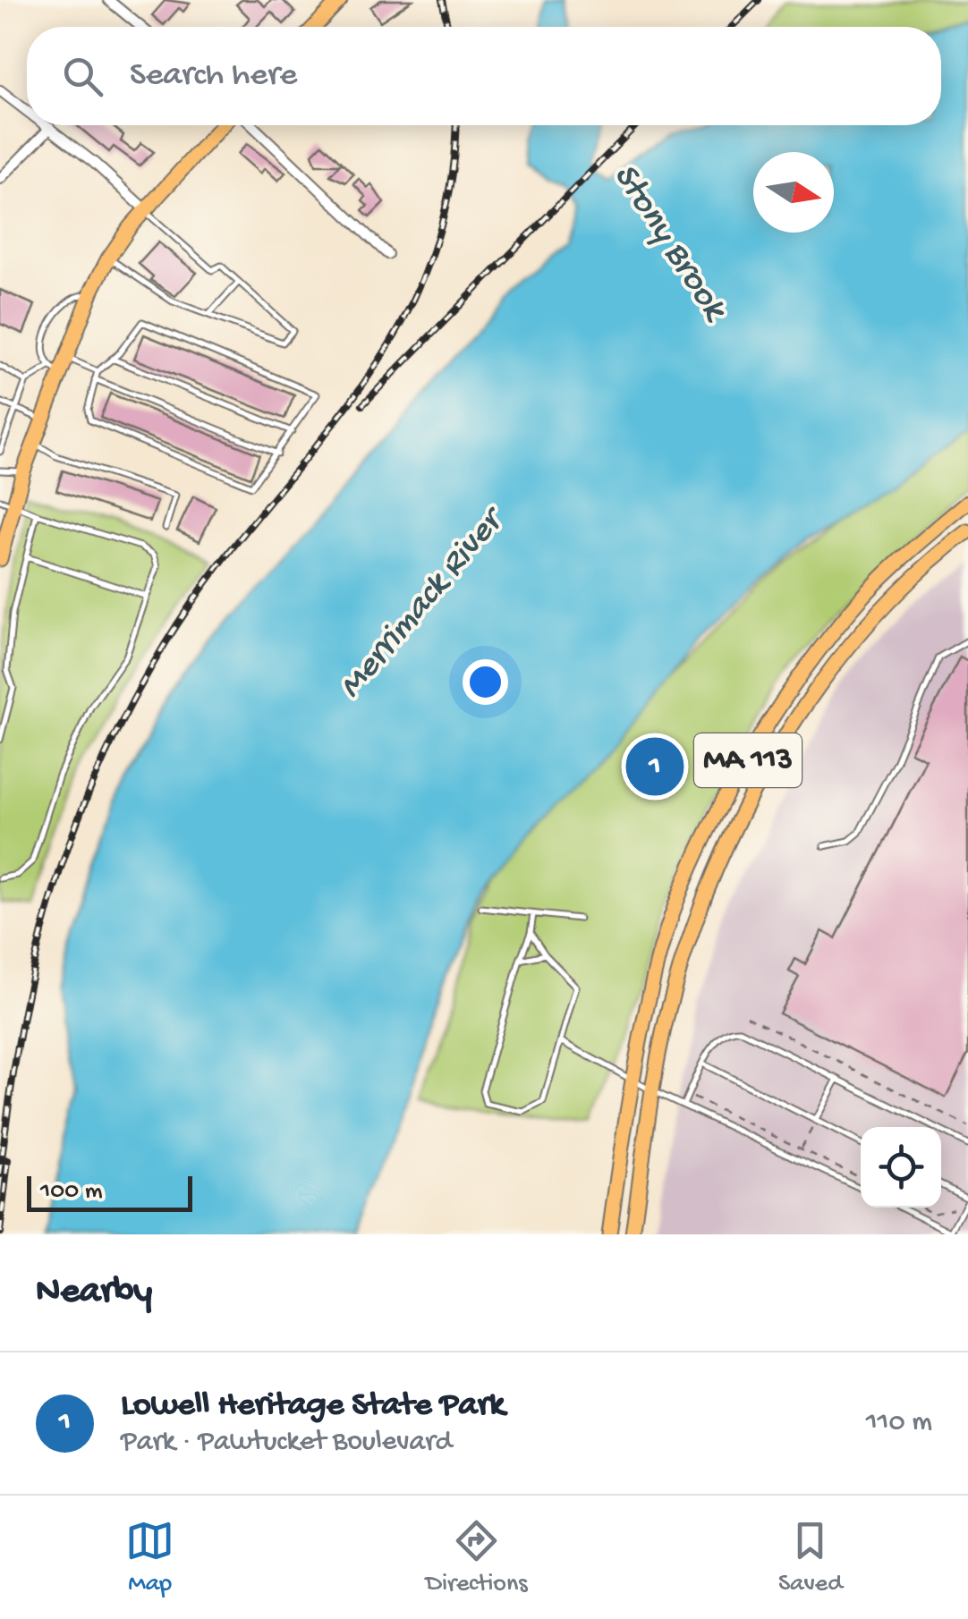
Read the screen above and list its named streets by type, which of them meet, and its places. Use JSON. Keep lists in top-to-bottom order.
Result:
{
  "streets": {
    "main road": ["MA 113"]
  },
  "water": ["Stony Brook", "Merrimack River"],
  "scale_bar": "100 m",
  "north": "right",
  "page": {
    "search": "Search here",
    "pins": "1",
    "scale": "100 m",
    "heading": "Nearby",
    "list": [
      {
        "mark": "1",
        "name": "Lowell Heritage State Park",
        "note": "Park · Pawtucket Boulevard",
        "value": "110 m"
      }
    ],
    "nav": ["Map", "Directions", "Saved"]
  }
}
